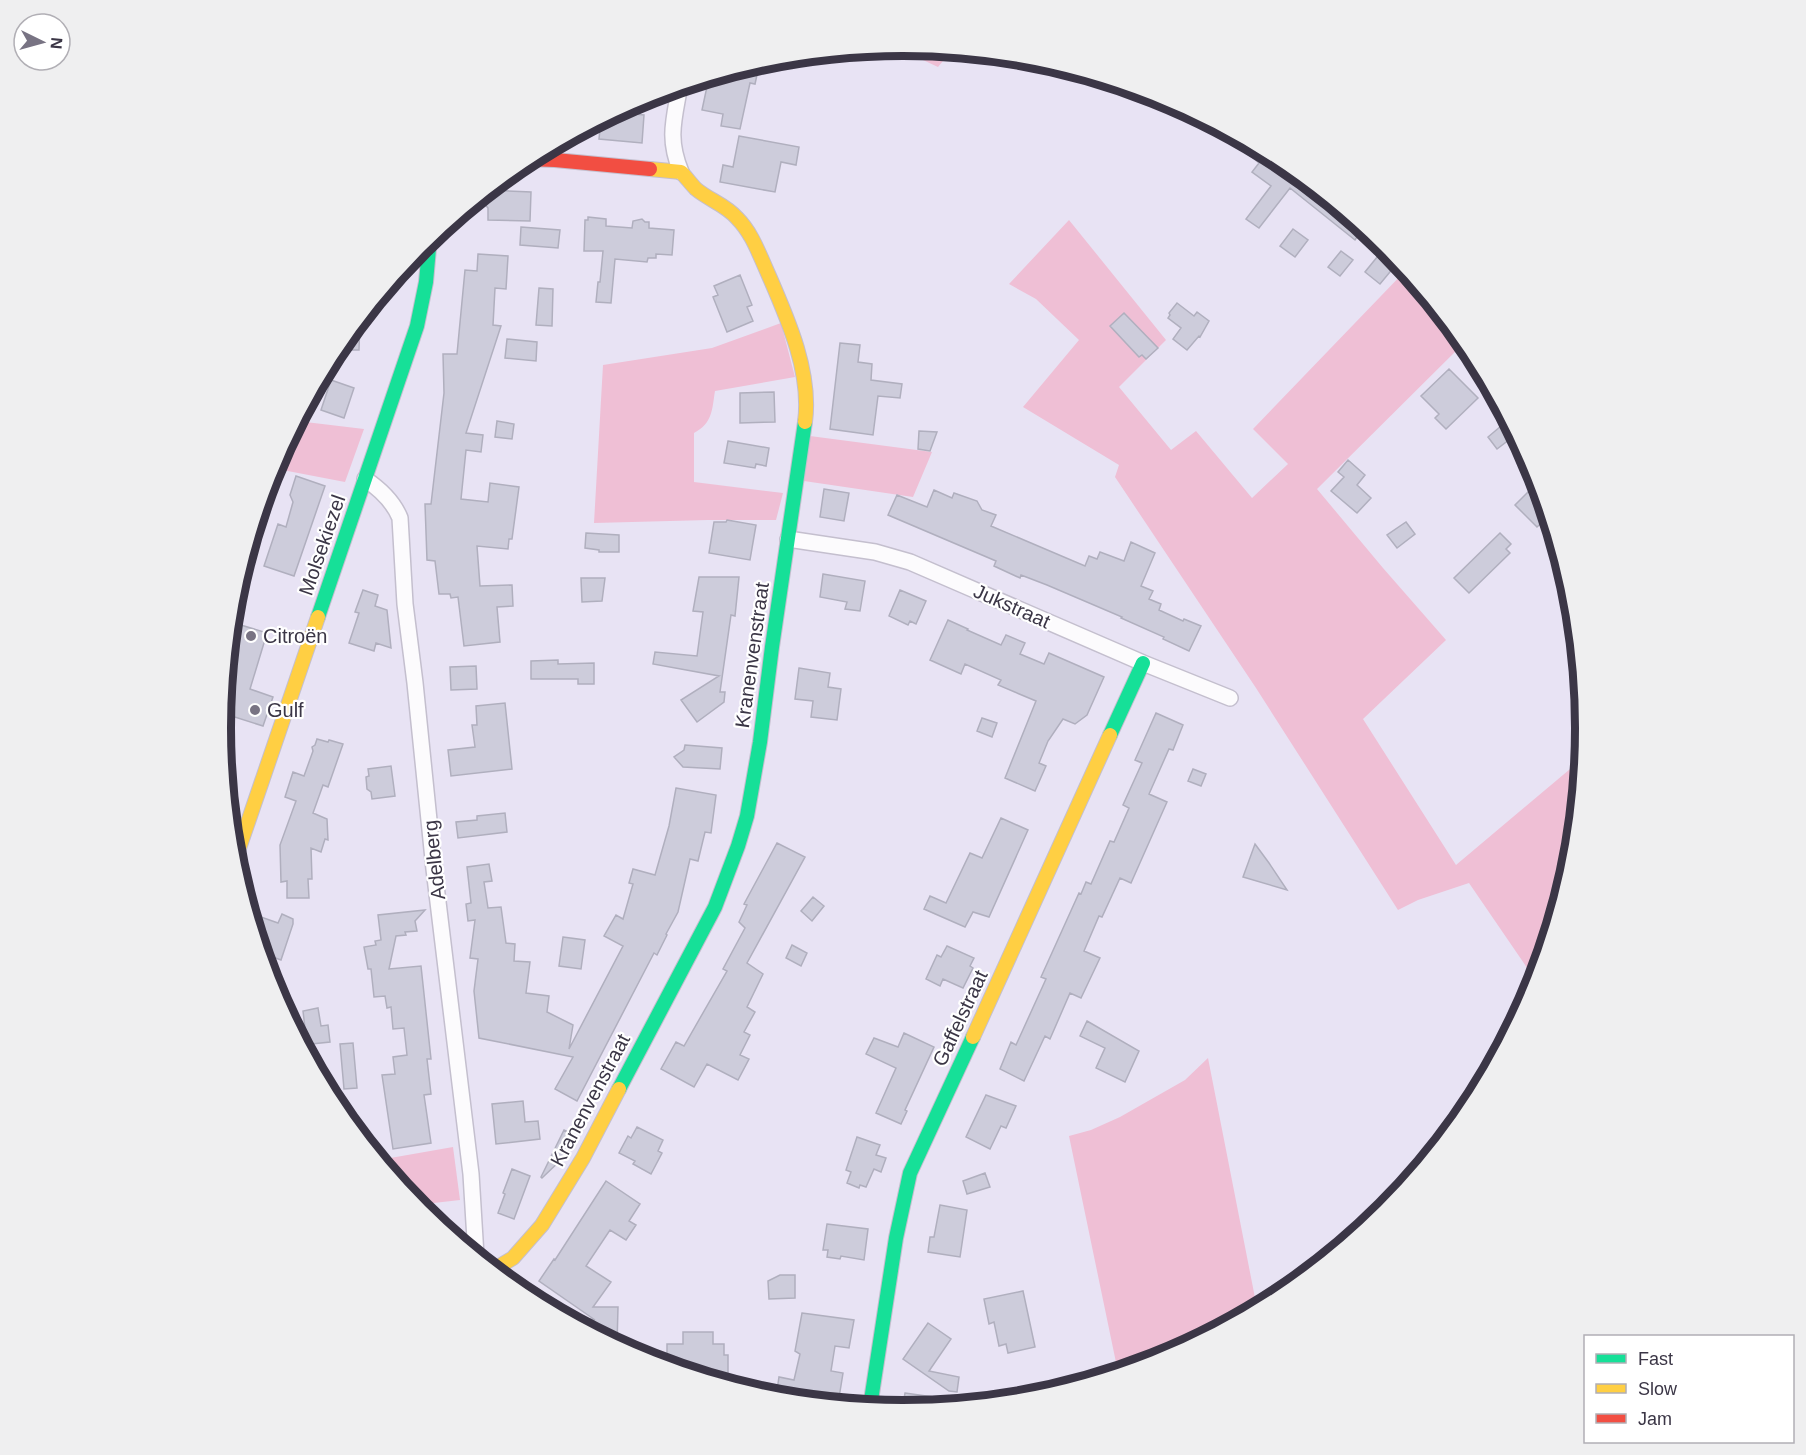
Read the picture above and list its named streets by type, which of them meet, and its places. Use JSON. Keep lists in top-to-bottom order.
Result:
{
  "streets": {
    "street": [
      "Molsekiezel",
      "Jukstraat",
      "Kranenvenstraat",
      "Adelberg",
      "Gaffelstraat"
    ]
  },
  "crossings": [
    ["Molsekiezel", "Adelberg"],
    ["Jukstraat", "Kranenvenstraat"],
    ["Jukstraat", "Gaffelstraat"]
  ],
  "places": ["Citroën", "Gulf"],
  "legend": ["Fast", "Slow", "Jam"],
  "north": "right"
}
